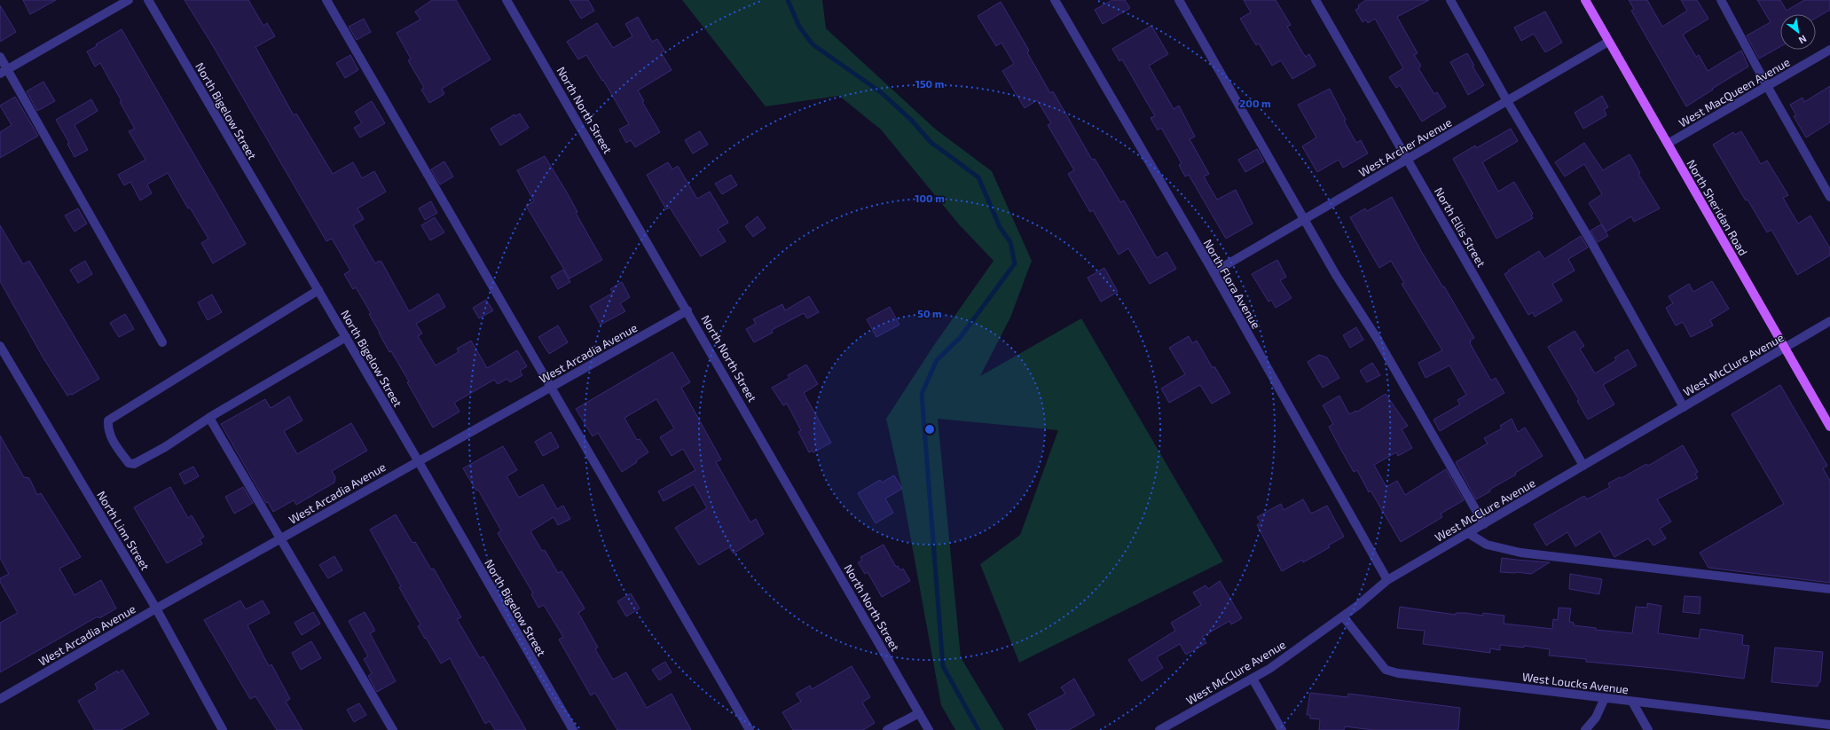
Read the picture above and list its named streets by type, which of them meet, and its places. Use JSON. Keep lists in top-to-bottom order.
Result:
{
  "streets": {
    "main road": ["North Sheridan Road"],
    "street": [
      "West MacQueen Avenue",
      "North North Street",
      "North Bigelow Street",
      "West Archer Avenue",
      "North Ellis Street",
      "North Flora Avenue",
      "West Arcadia Avenue",
      "West McClure Avenue",
      "North Linn Street",
      "West Loucks Avenue"
    ]
  },
  "crossings": [
    ["West MacQueen Avenue", "North Sheridan Road"],
    ["North North Street", "West Arcadia Avenue"],
    ["North Bigelow Street", "West Arcadia Avenue"],
    ["West Archer Avenue", "North Sheridan Road"],
    ["West Archer Avenue", "North Ellis Street"],
    ["West Archer Avenue", "North Flora Avenue"],
    ["North Sheridan Road", "West McClure Avenue"],
    ["North Ellis Street", "West McClure Avenue"],
    ["North Flora Avenue", "West McClure Avenue"],
    ["West Arcadia Avenue", "North Linn Street"],
    ["West McClure Avenue", "West Loucks Avenue"]
  ],
  "north": "bottom right",
  "rings": [
    "150 m",
    "200 m",
    "100 m",
    "50 m"
  ]
}
